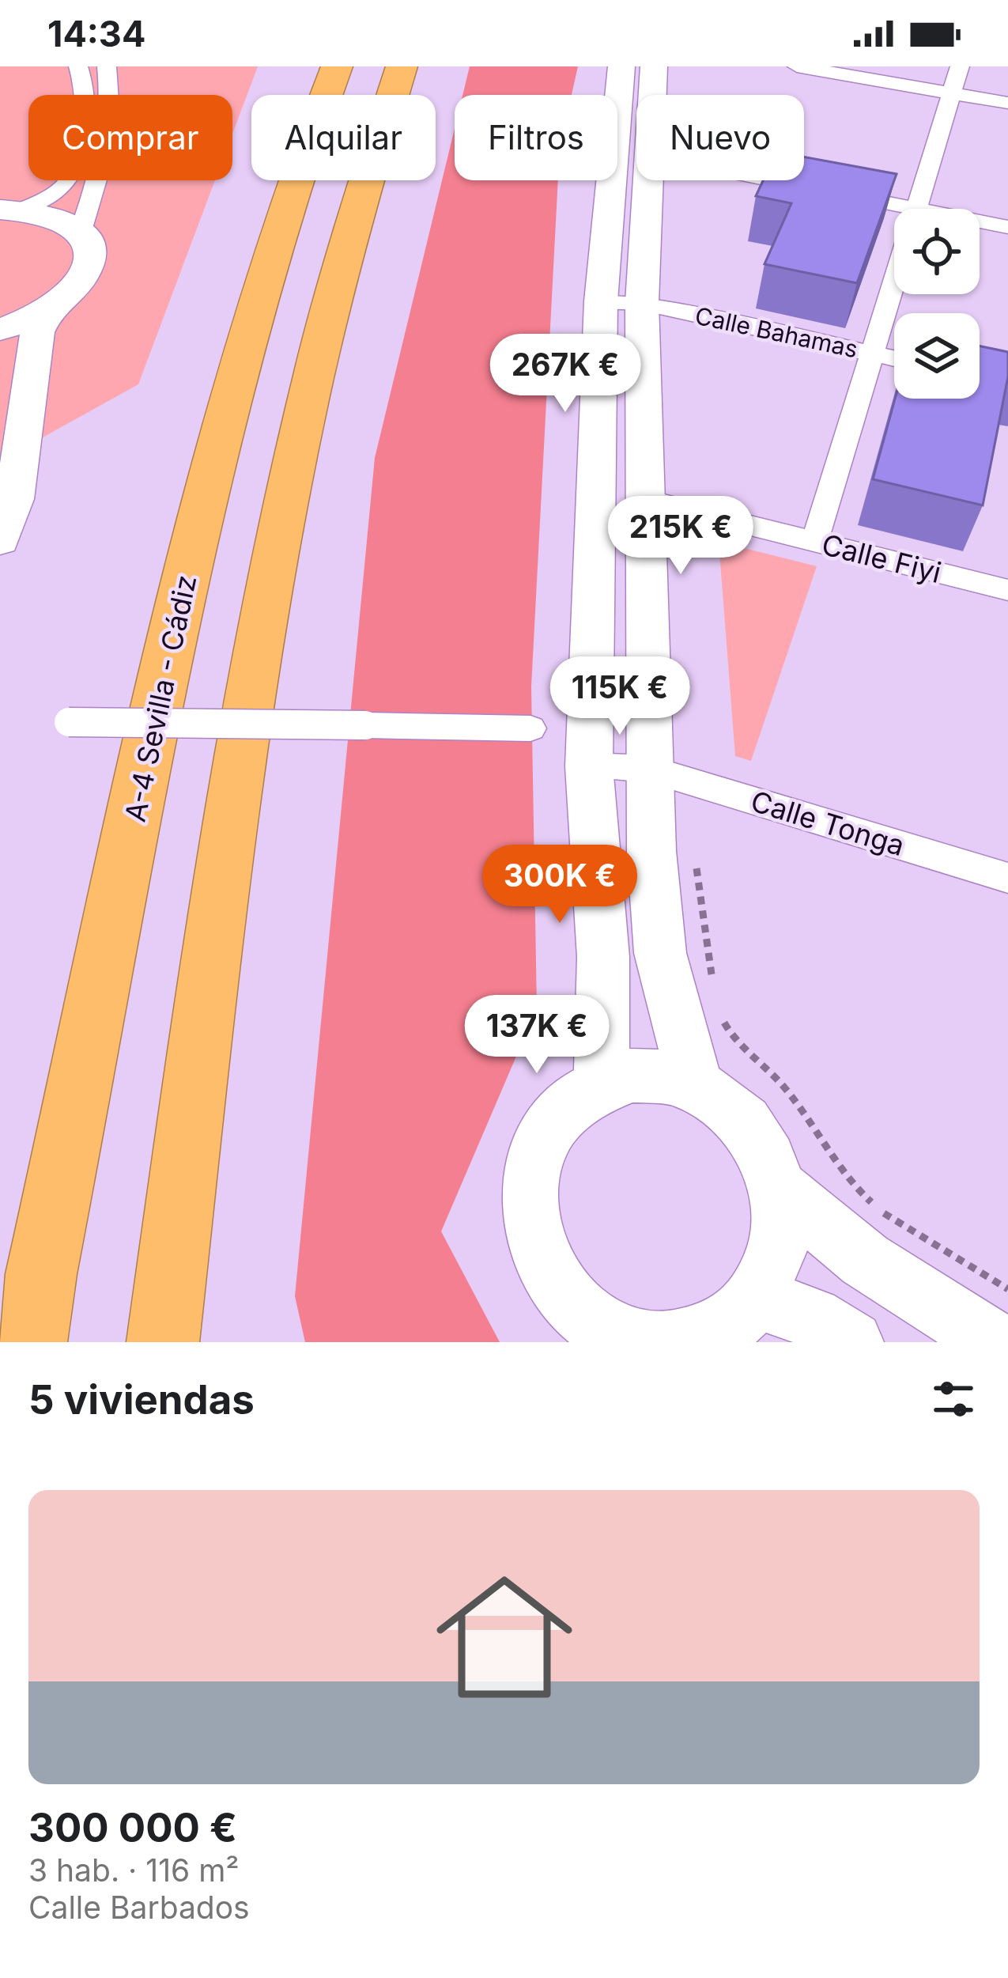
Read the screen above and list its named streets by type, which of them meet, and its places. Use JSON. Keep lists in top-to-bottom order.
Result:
{
  "streets": {
    "highway": ["A-4 Sevilla - Cádiz"],
    "street": ["Calle Bahamas", "Calle Fiyi", "Calle Tonga"]
  },
  "page": {
    "status": "14:34",
    "chip": [
      "Comprar",
      "Alquilar",
      "Filtros",
      "Nuevo"
    ],
    "price": [
      "267K €",
      "215K €",
      "115K €",
      "300K €",
      "137K €"
    ],
    "heading": "5 viviendas",
    "list": [
      {
        "name": "300 000 €",
        "note": "3 hab. · 116 m² · Calle Barbados"
      }
    ]
  }
}
